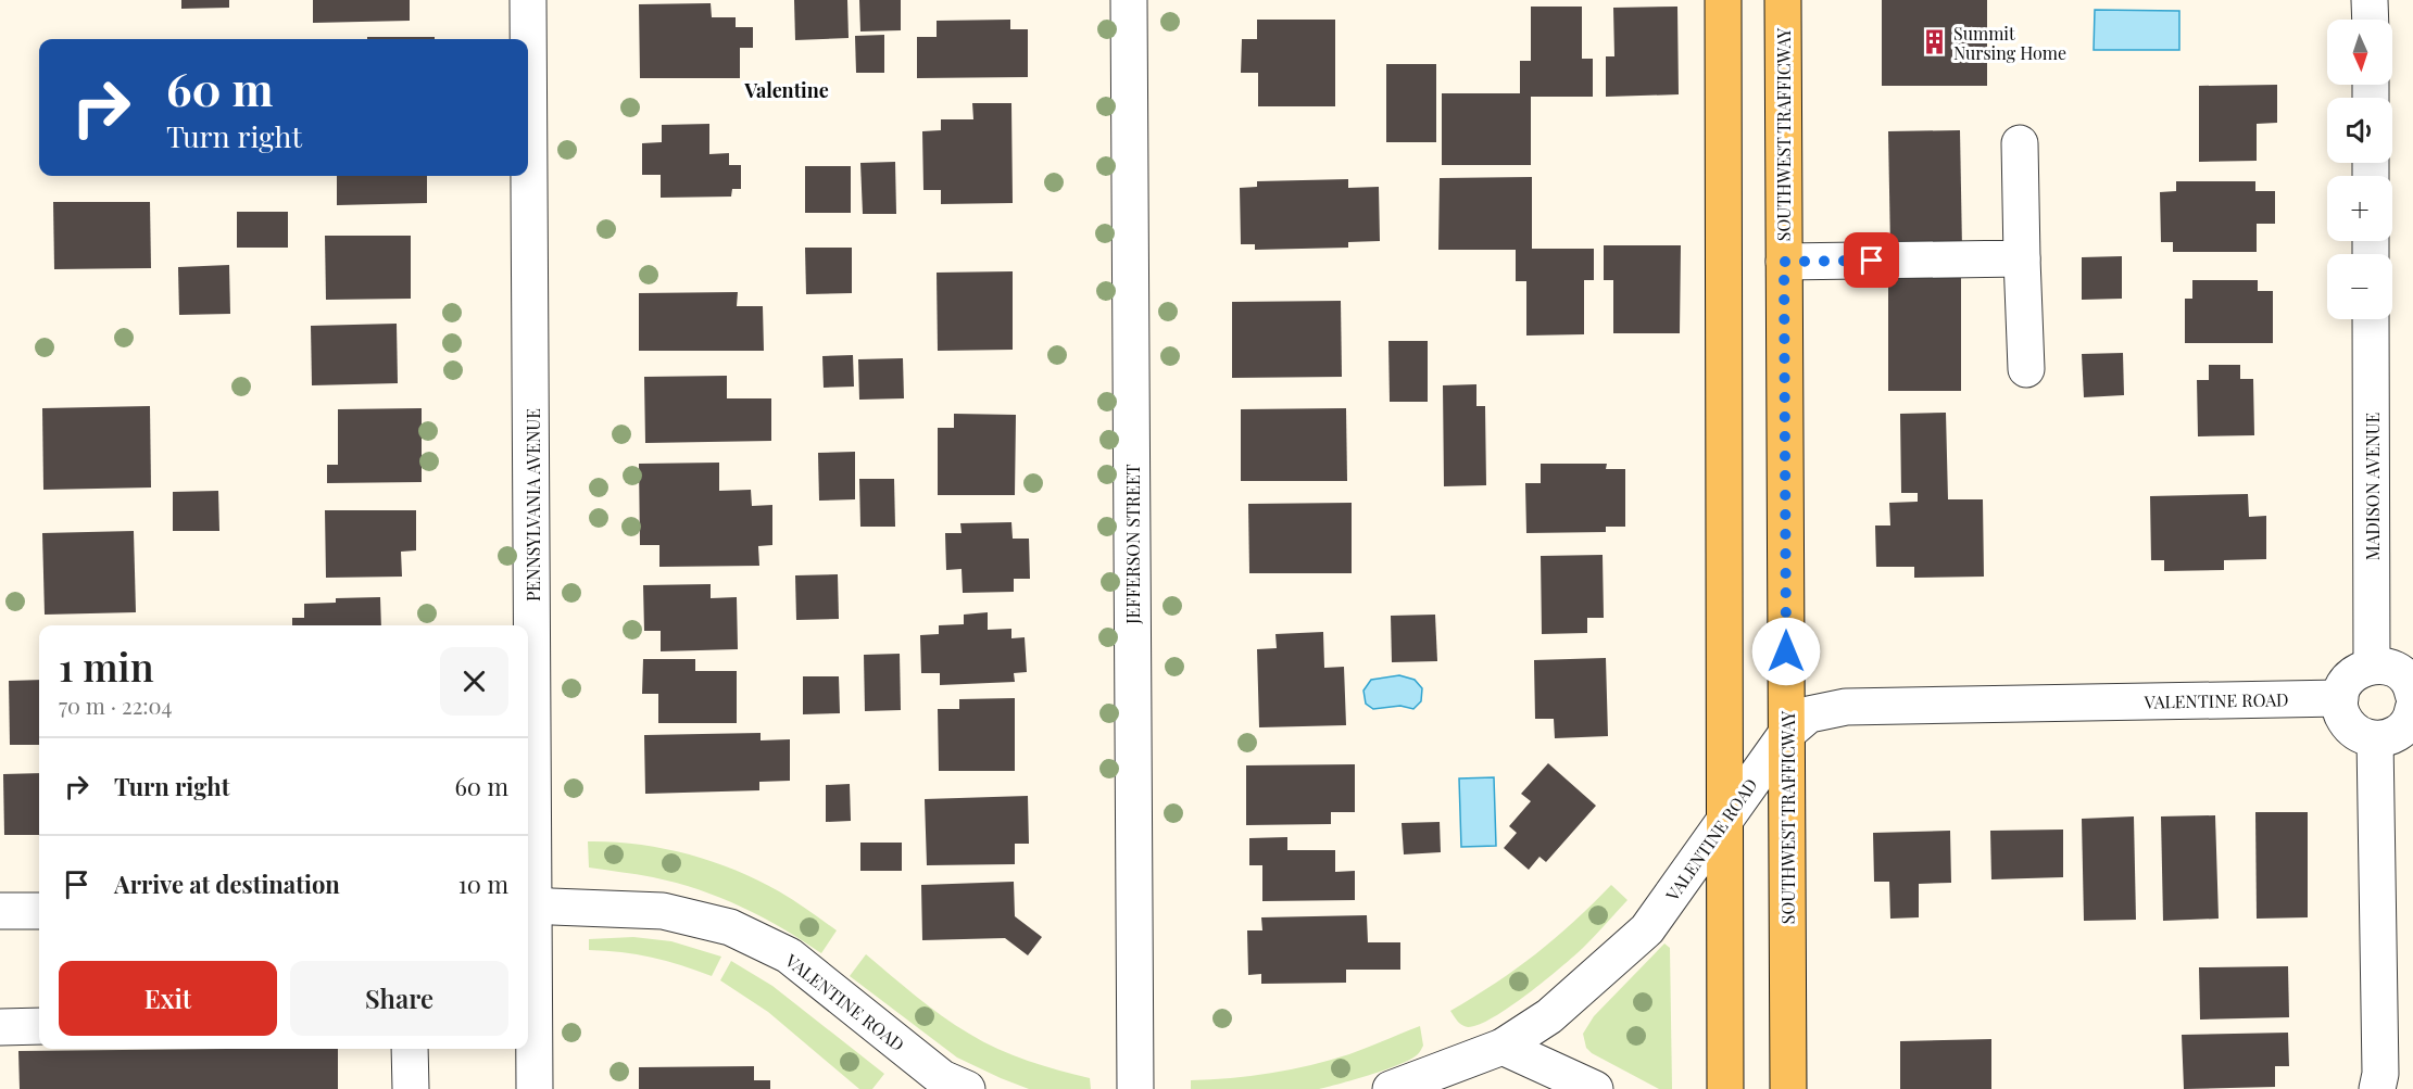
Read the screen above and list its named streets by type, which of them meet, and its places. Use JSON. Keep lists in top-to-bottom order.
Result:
{
  "streets": {
    "main road": ["SOUTHWEST TRAFFICWAY"],
    "street": [
      "MADISON AVENUE",
      "PENNSYLVANIA AVENUE",
      "JEFFERSON STREET",
      "VALENTINE ROAD"
    ]
  },
  "crossings": [
    ["SOUTHWEST TRAFFICWAY", "VALENTINE ROAD"],
    ["PENNSYLVANIA AVENUE", "VALENTINE ROAD"]
  ],
  "districts": ["Valentine"],
  "places": {
    "building": ["Summit Nursing Home"]
  },
  "north": "bottom",
  "page": {
    "map_buttons": ["+", "−"],
    "turn": ["60 m", "Turn right"],
    "heading": ["1 min", "70 m · 22:04"],
    "list": [
      {
        "name": "Turn right",
        "value": "60 m"
      },
      {
        "name": "Arrive at destination",
        "value": "10 m"
      }
    ],
    "buttons": ["Exit", "Share"]
  }
}
